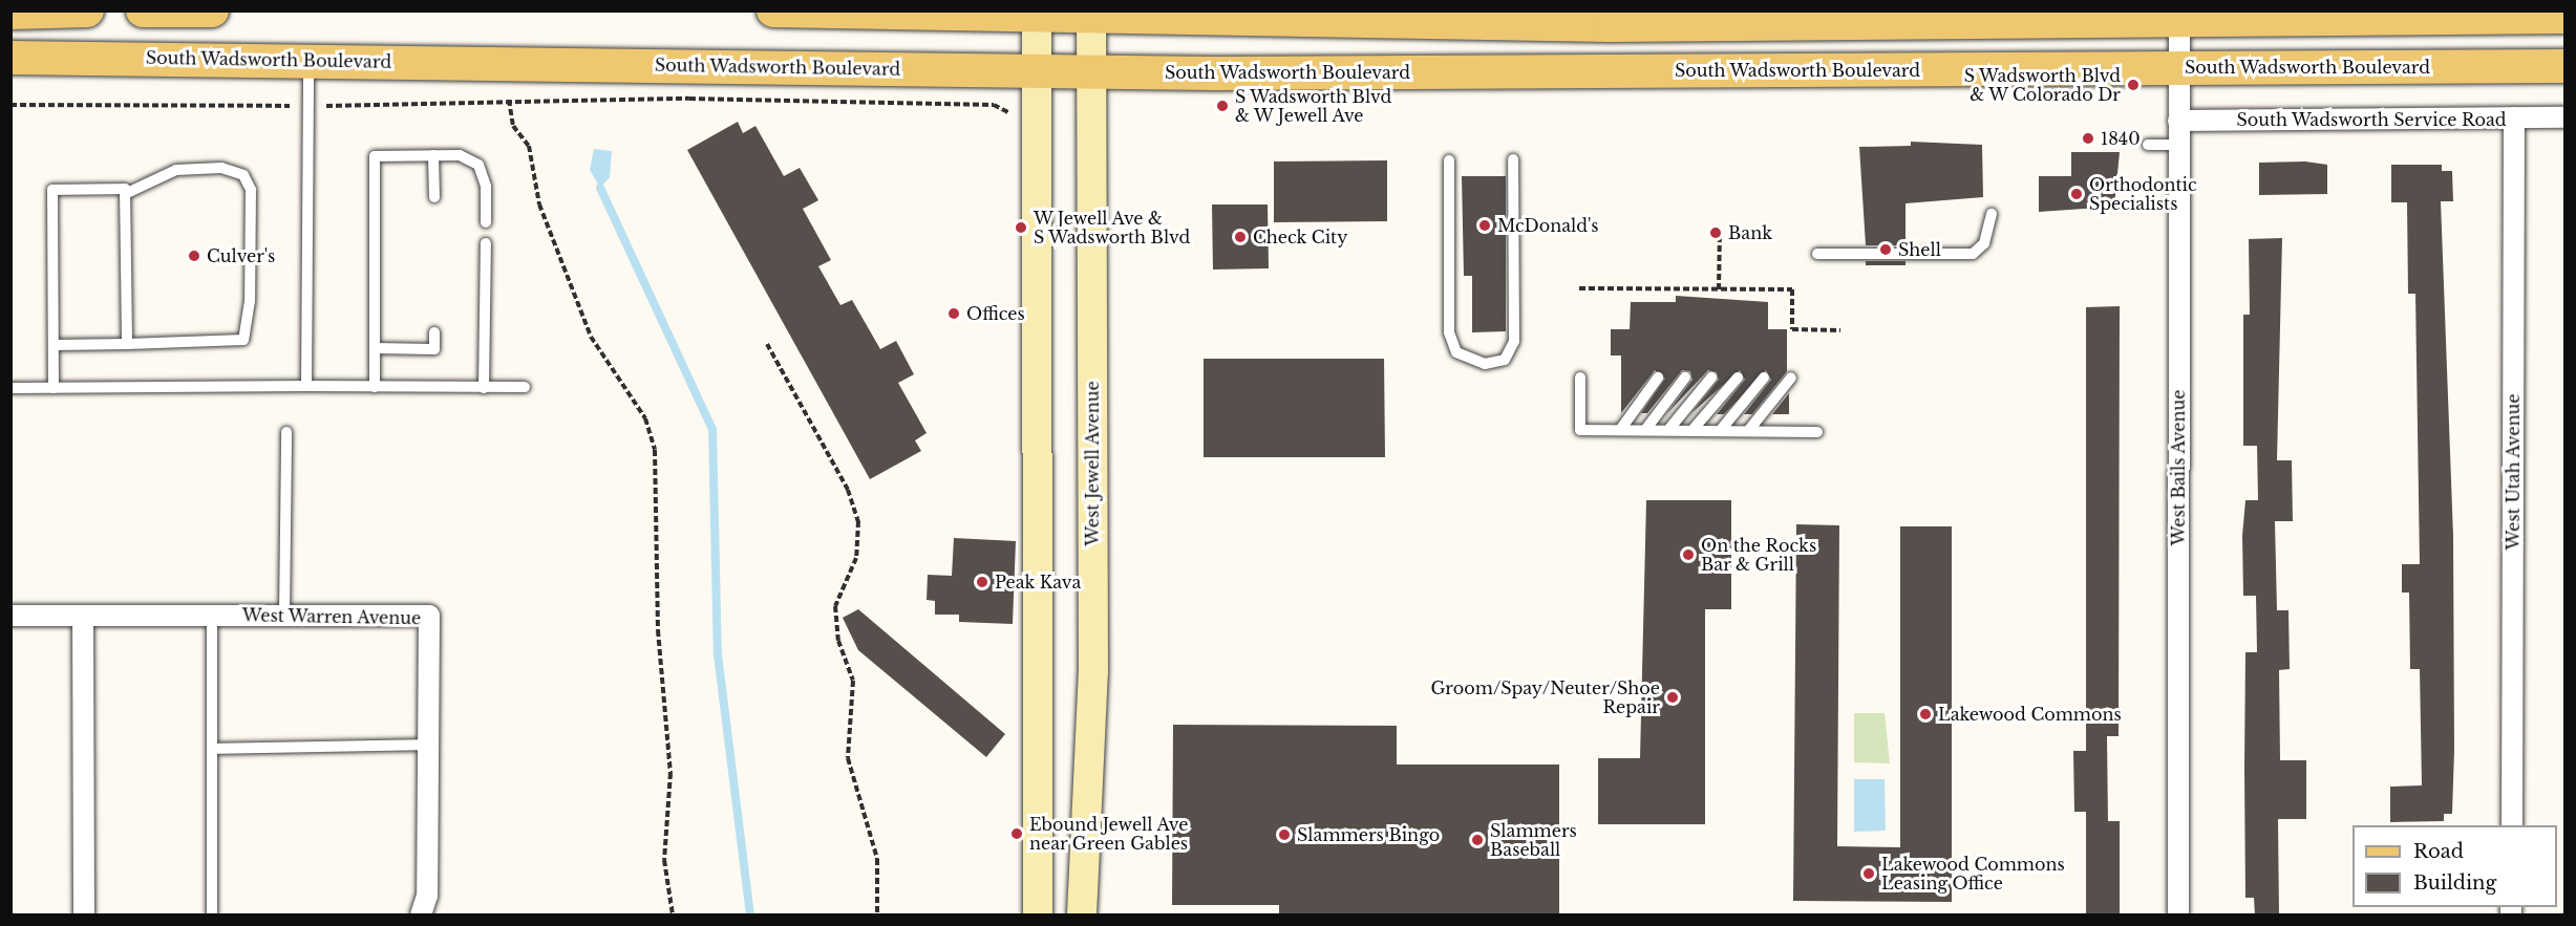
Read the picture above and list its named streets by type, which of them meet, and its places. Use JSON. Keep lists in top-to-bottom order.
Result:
{
  "streets": {
    "main road": ["South Wadsworth Boulevard", "West Jewell Avenue"],
    "street": [
      "South Wadsworth Service Road",
      "West Bails Avenue",
      "West Utah Avenue",
      "West Warren Avenue"
    ]
  },
  "crossings": [
    ["South Wadsworth Boulevard", "West Jewell Avenue"],
    ["South Wadsworth Boulevard", "West Bails Avenue"],
    ["South Wadsworth Service Road", "West Bails Avenue"],
    ["South Wadsworth Service Road", "West Utah Avenue"]
  ],
  "places": [
    "S Wadsworth Blvd & W Colorado Dr",
    "S Wadsworth Blvd & W Jewell Ave",
    "1840",
    "Orthodontic Specialists",
    "McDonald's",
    "W Jewell Ave & S Wadsworth Blvd",
    "Bank",
    "Check City",
    "Shell",
    "Culver's",
    "Offices",
    "On the Rocks Bar & Grill",
    "Peak Kava",
    "Groom/Spay/Neuter/Shoe Repair",
    "Lakewood Commons",
    "Ebound Jewell Ave near Green Gables",
    "Slammers Bingo",
    "Slammers Baseball",
    "Lakewood Commons Leasing Office"
  ],
  "legend": ["Road", "Building"]
}
